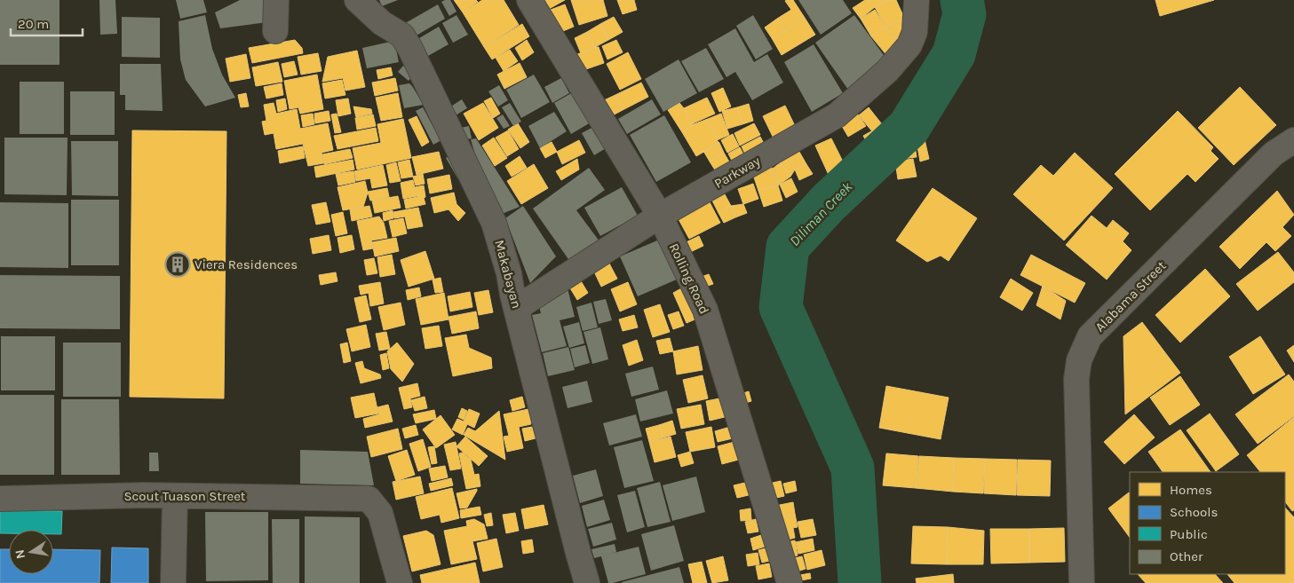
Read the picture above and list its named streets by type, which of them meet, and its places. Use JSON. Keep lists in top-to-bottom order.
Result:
{
  "streets": {
    "street": [
      "Parkway",
      "Makabayan",
      "Rolling Road",
      "Alabama Street",
      "Scout Tuason Street"
    ]
  },
  "crossings": [
    ["Parkway", "Makabayan"],
    ["Parkway", "Rolling Road"]
  ],
  "water": ["Diliman Creek"],
  "places": {
    "building": ["Viera Residences"]
  },
  "legend": [
    "Homes",
    "Schools",
    "Public",
    "Other"
  ],
  "scale_bar": "20 m",
  "north": "left"
}
